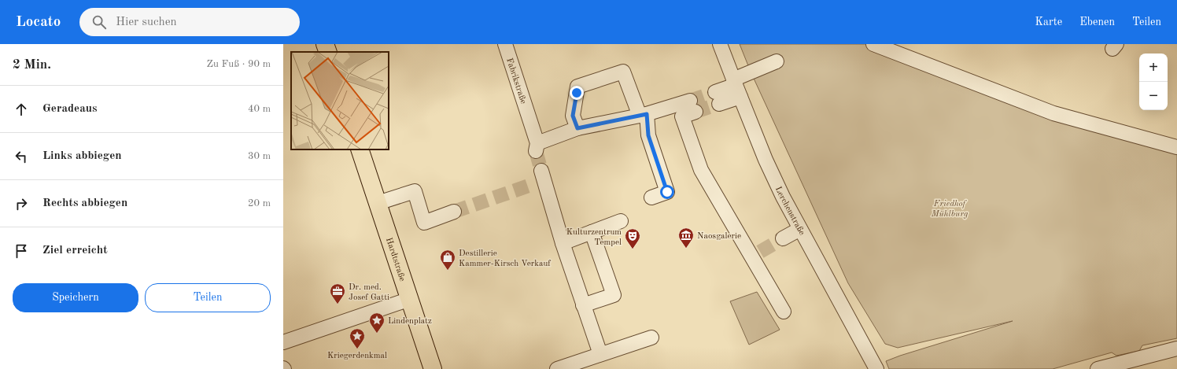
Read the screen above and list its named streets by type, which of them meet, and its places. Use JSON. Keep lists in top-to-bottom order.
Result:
{
  "streets": {
    "main road": ["Hardtstraße"],
    "street": ["Fabrikstraße", "Lerchenstraße"]
  },
  "parks": ["Friedhof Mühlburg"],
  "places": {
    "museum": ["Naosgalerie"],
    "theatre": ["Kulturzentrum Tempel"],
    "shop": ["Destillerie Kammer-Kirsch Verkauf"],
    "office": ["Dr. med. Josef Gatti"],
    "place": ["Lindenplatz", "Kriegerdenkmal"]
  },
  "page": {
    "header": "Locato",
    "search": "Hier suchen",
    "nav": ["Karte", "Ebenen", "Teilen"],
    "heading": ["2 Min.", "Zu Fuß · 90 m"],
    "map_buttons": ["+", "−"],
    "list": [
      ["Geradeaus", "40 m"],
      ["Links abbiegen", "30 m"],
      ["Rechts abbiegen", "20 m"],
      "Ziel erreicht"
    ],
    "buttons": ["Speichern", "Teilen"]
  }
}
